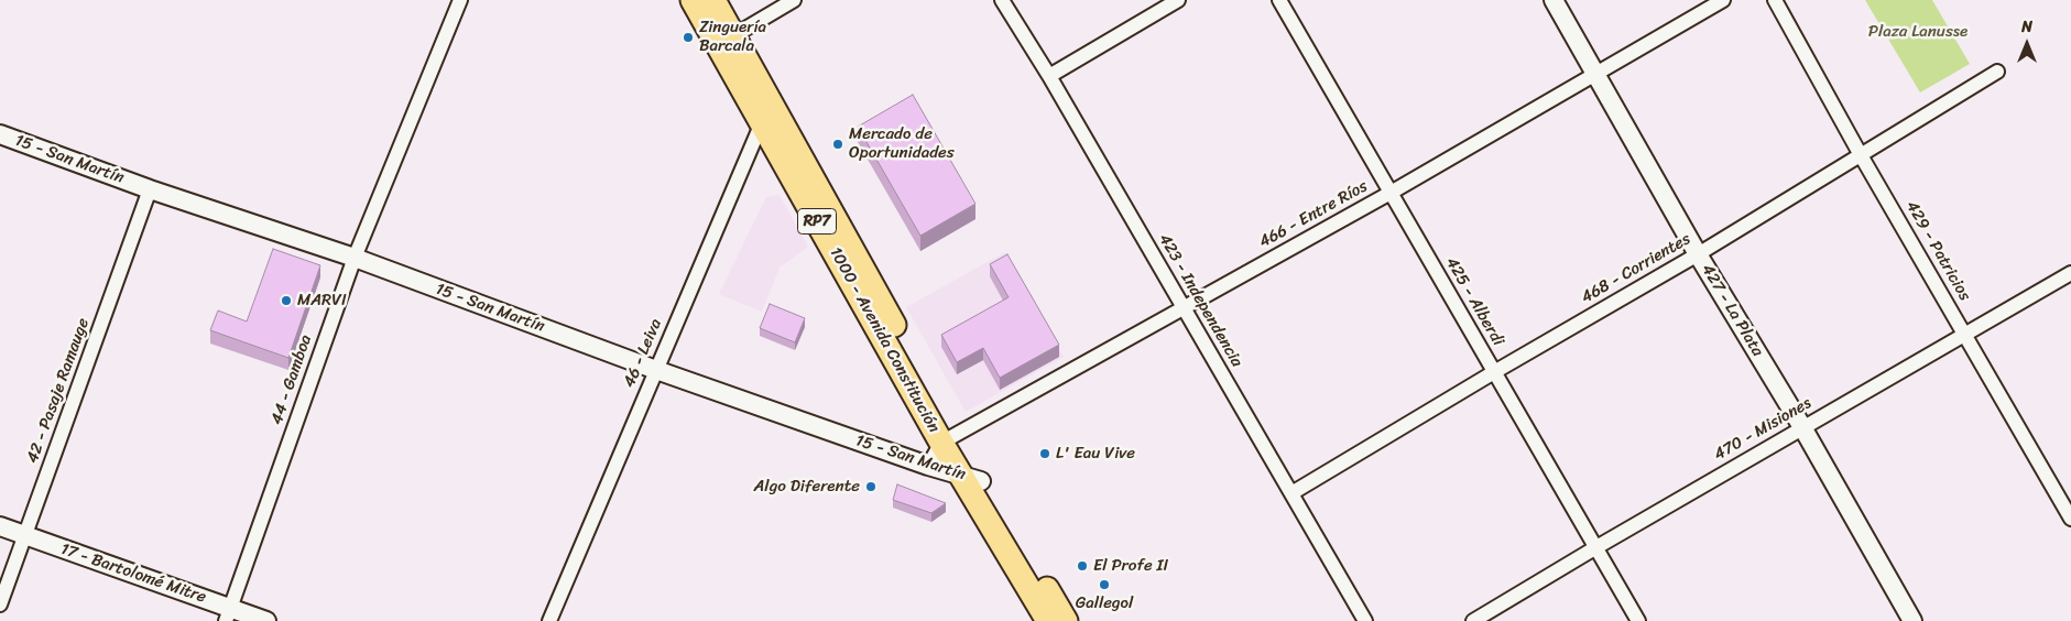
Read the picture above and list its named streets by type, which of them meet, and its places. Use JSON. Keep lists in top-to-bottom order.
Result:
{
  "streets": {
    "main road": ["RP7", "1000 - Avenida Constitución"],
    "street": [
      "15 - San Martín",
      "466 - Entre Ríos",
      "429 - Patricios",
      "468 - Corrientes",
      "423 - Independencia",
      "425 - Alberdi",
      "427 - La Plata",
      "46 - Leiva",
      "44 - Gamboa",
      "42 - Pasaje Ramauge",
      "470 - Misiones",
      "17 - Bartolomé Mitre"
    ]
  },
  "crossings": [
    ["15 - San Martín", "466 - Entre Ríos"],
    ["15 - San Martín", "1000 - Avenida Constitución"],
    ["15 - San Martín", "46 - Leiva"],
    ["15 - San Martín", "44 - Gamboa"],
    ["15 - San Martín", "42 - Pasaje Ramauge"],
    ["466 - Entre Ríos", "423 - Independencia"],
    ["466 - Entre Ríos", "425 - Alberdi"],
    ["466 - Entre Ríos", "427 - La Plata"],
    ["466 - Entre Ríos", "1000 - Avenida Constitución"],
    ["429 - Patricios", "468 - Corrientes"],
    ["429 - Patricios", "470 - Misiones"],
    ["468 - Corrientes", "423 - Independencia"],
    ["468 - Corrientes", "425 - Alberdi"],
    ["468 - Corrientes", "427 - La Plata"],
    ["425 - Alberdi", "470 - Misiones"],
    ["427 - La Plata", "470 - Misiones"],
    ["1000 - Avenida Constitución", "46 - Leiva"],
    ["44 - Gamboa", "17 - Bartolomé Mitre"],
    ["42 - Pasaje Ramauge", "17 - Bartolomé Mitre"]
  ],
  "parks": ["Plaza Lanusse"],
  "places": [
    "Zinguería Barcala",
    "Mercado de Oportunidades",
    "MARVI",
    "L' Eau Vive",
    "Algo Diferente",
    "El Profe II",
    "Gallegol"
  ],
  "north": "top"
}
